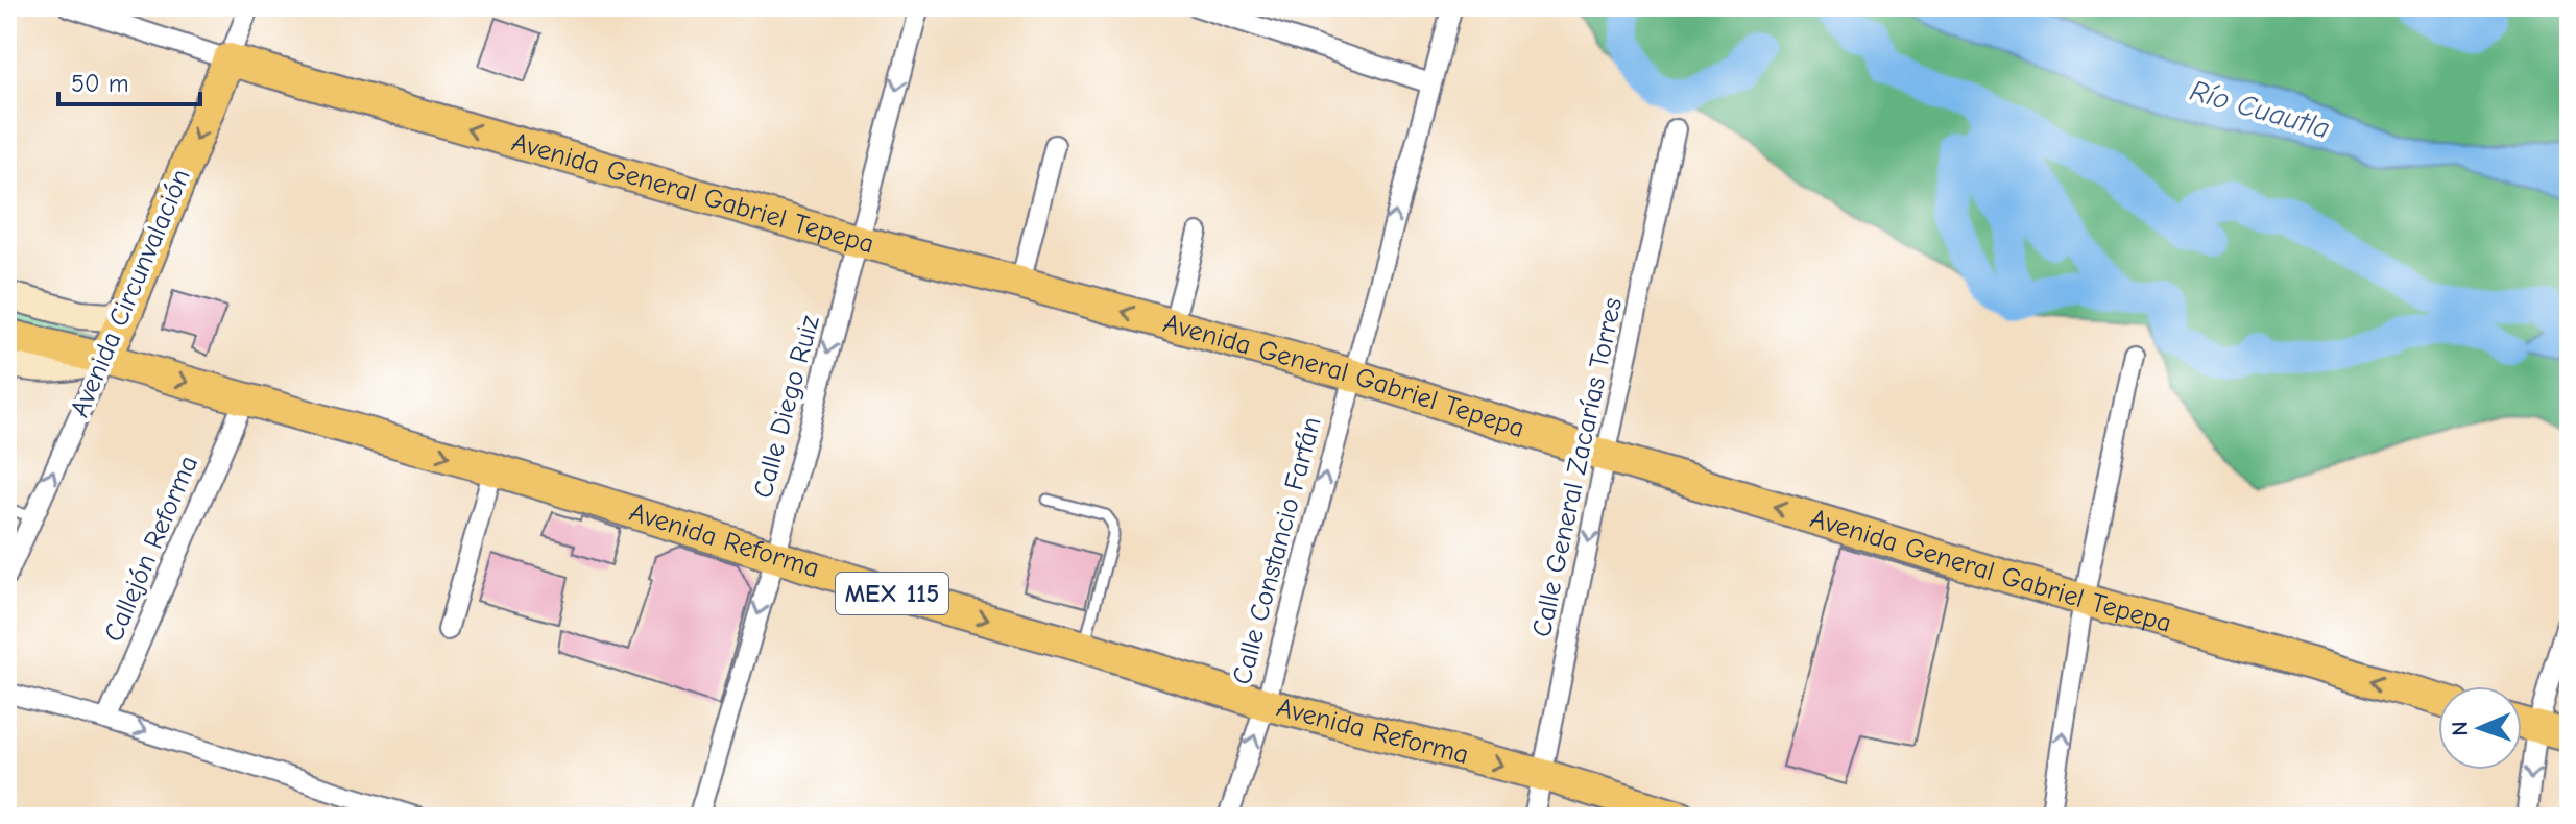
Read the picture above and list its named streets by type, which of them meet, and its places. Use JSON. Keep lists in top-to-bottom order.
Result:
{
  "streets": {
    "main road": [
      "Avenida General Gabriel Tepepa",
      "Avenida Circunvalación",
      "Avenida Reforma",
      "MEX 115"
    ],
    "street": [
      "Calle Diego Ruiz",
      "Calle General Zacarías Torres",
      "Callejón Reforma",
      "Calle Constancio Farfán"
    ]
  },
  "crossings": [
    ["Avenida General Gabriel Tepepa", "Avenida Circunvalación"],
    ["Avenida General Gabriel Tepepa", "Calle Diego Ruiz"],
    ["Avenida General Gabriel Tepepa", "Calle General Zacarías Torres"],
    ["Avenida General Gabriel Tepepa", "Calle Constancio Farfán"],
    ["Avenida Circunvalación", "Avenida Reforma"],
    ["Calle Diego Ruiz", "Avenida Reforma"],
    ["Calle General Zacarías Torres", "Avenida Reforma"],
    ["Avenida Reforma", "Callejón Reforma"],
    ["Avenida Reforma", "Calle Constancio Farfán"]
  ],
  "one_way": [
    "Avenida General Gabriel Tepepa",
    "Calle Diego Ruiz",
    "Calle General Zacarías Torres",
    "Avenida Reforma",
    "Calle Constancio Farfán"
  ],
  "water": ["Río Cuautla"],
  "scale_bar": "50 m",
  "north": "left"
}
